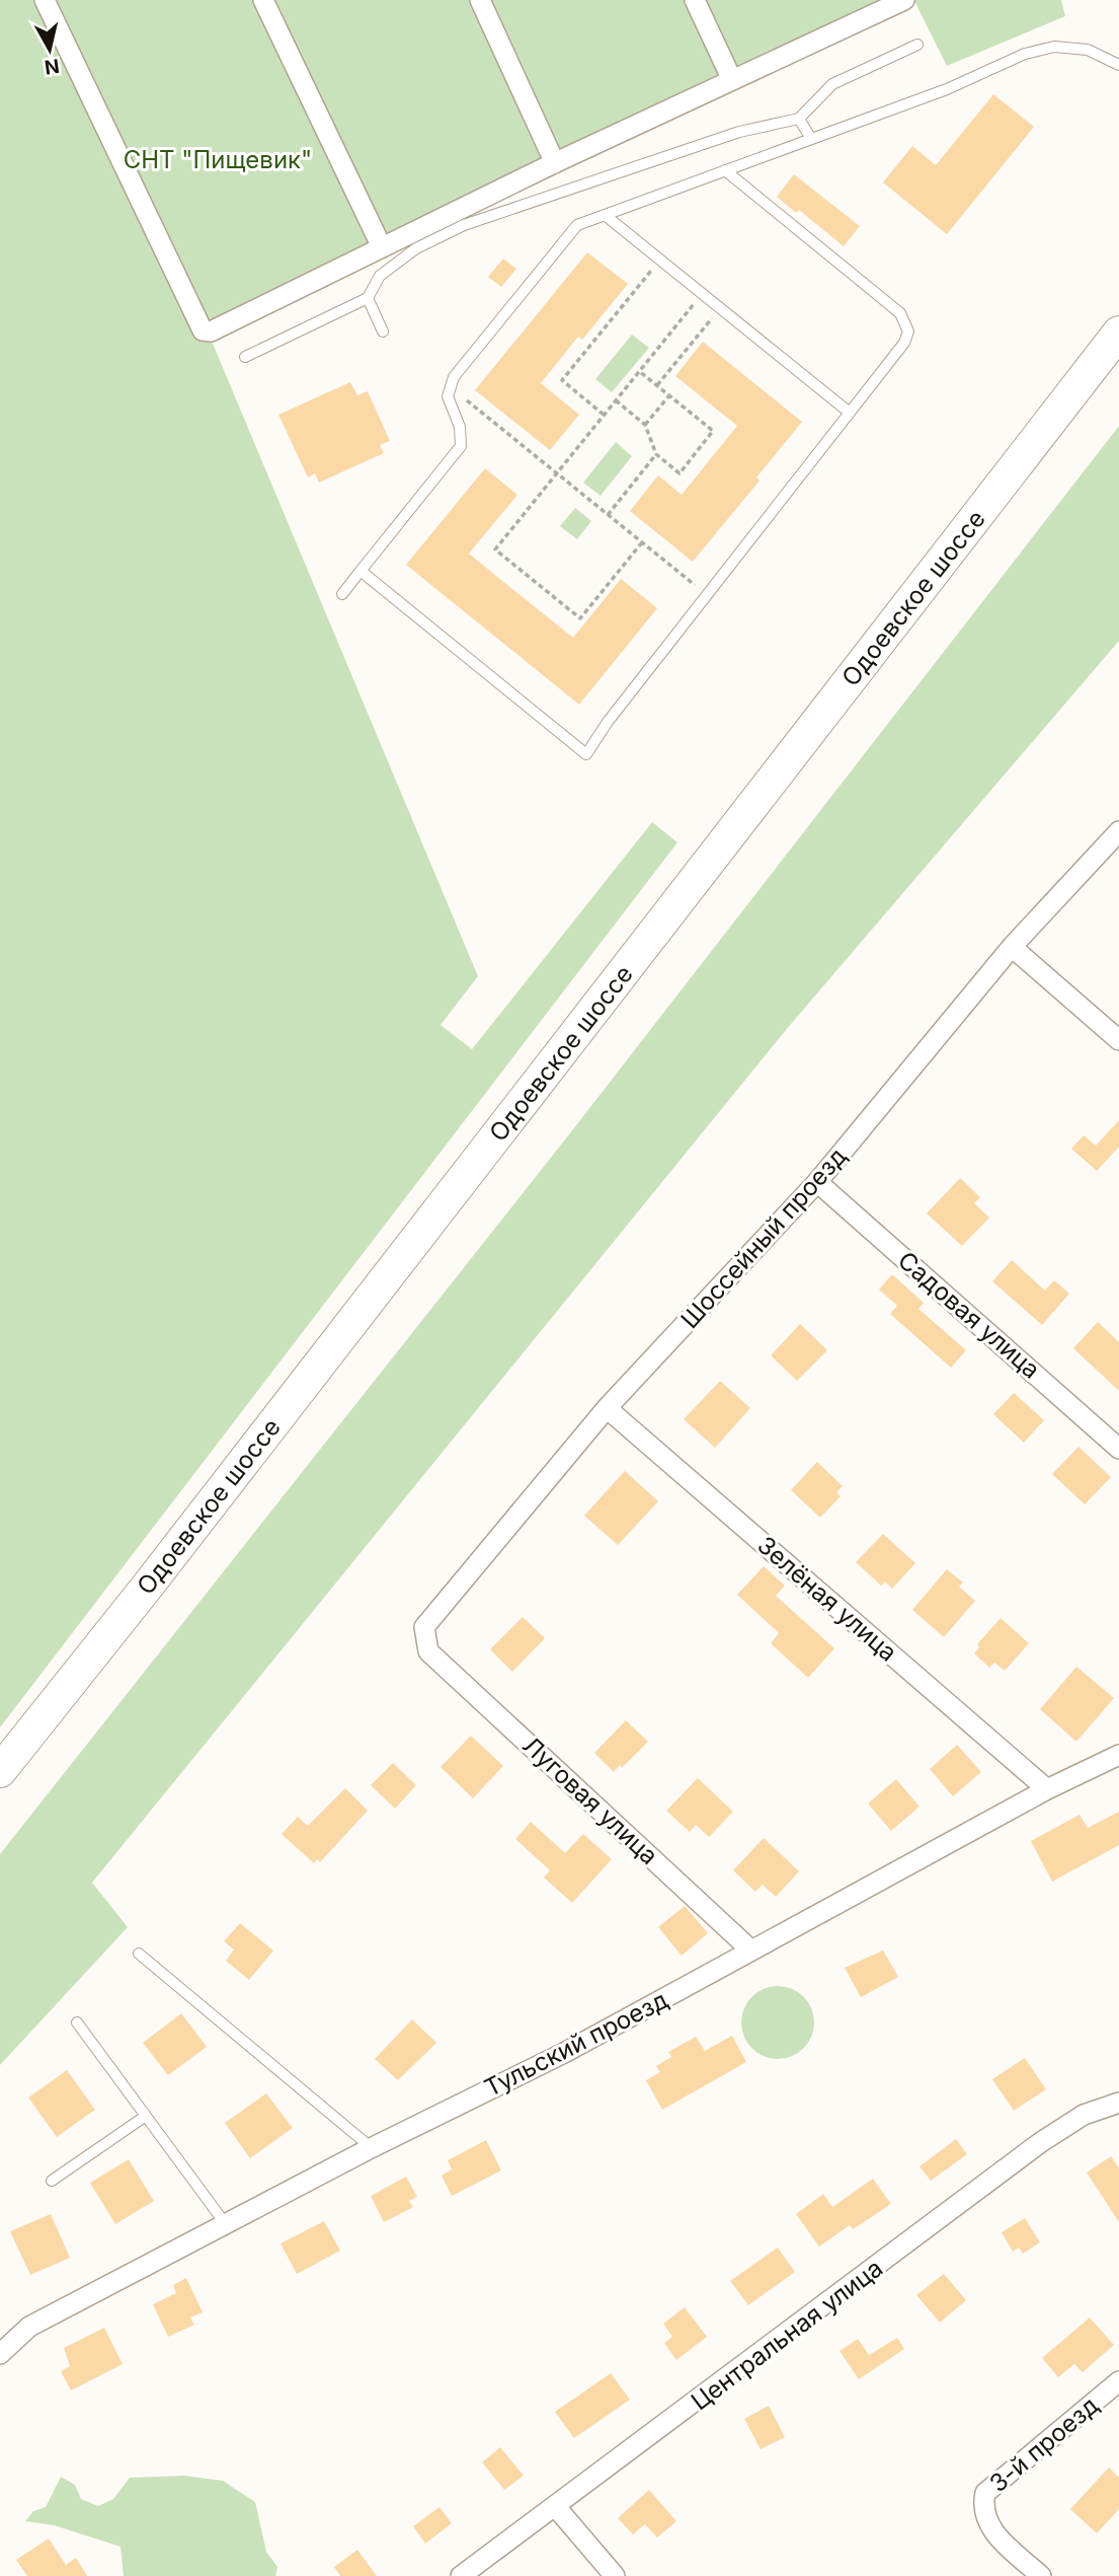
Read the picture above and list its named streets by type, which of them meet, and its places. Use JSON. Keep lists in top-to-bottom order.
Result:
{
  "streets": {
    "main road": ["Одоевское шоссе"],
    "street": [
      "Шоссейный проезд",
      "Садовая улица",
      "Зелёная улица",
      "Луговая улица",
      "Тульский проезд",
      "Центральная улица",
      "3-й проезд"
    ]
  },
  "crossings": [
    ["Шоссейный проезд", "Садовая улица"],
    ["Шоссейный проезд", "Зелёная улица"],
    ["Шоссейный проезд", "Луговая улица"],
    ["Зелёная улица", "Тульский проезд"],
    ["Луговая улица", "Тульский проезд"]
  ],
  "parks": ["СНТ \"Пищевик\""],
  "north": "bottom"
}
